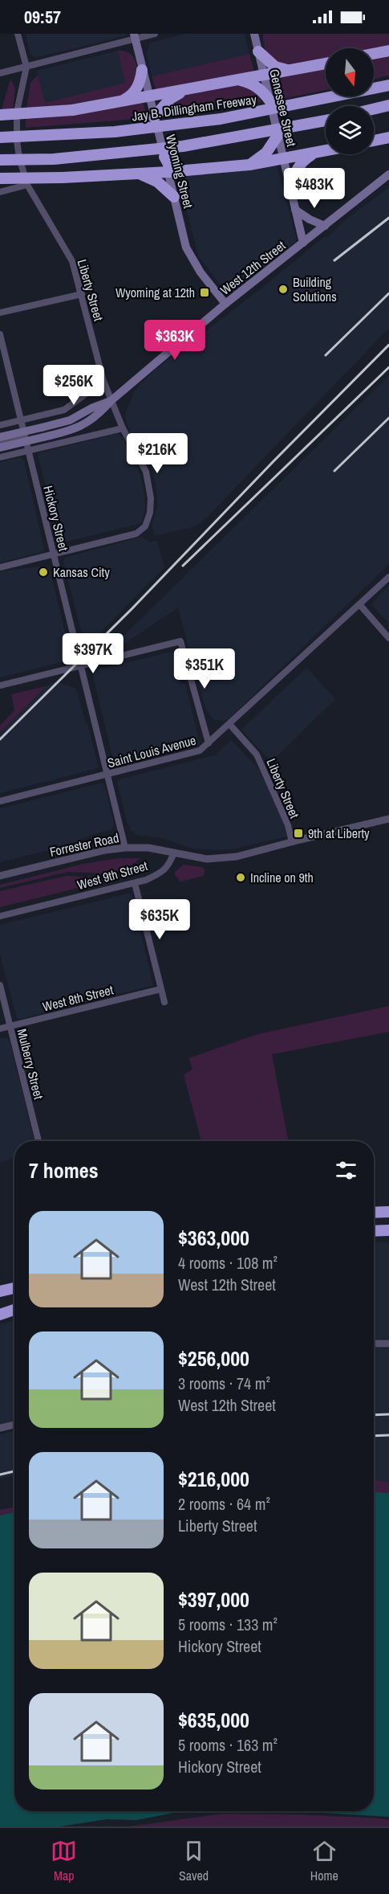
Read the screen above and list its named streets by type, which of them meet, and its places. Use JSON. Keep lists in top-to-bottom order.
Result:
{
  "streets": {
    "highway": ["Jay B. Dillingham Freeway"],
    "main road": ["Genessee Street", "Wyoming Street", "West 12th Street"],
    "street": [
      "Liberty Street",
      "Hickory Street",
      "Saint Louis Avenue",
      "Forrester Road",
      "West 9th Street",
      "West 8th Street",
      "Mulberry Street"
    ]
  },
  "crossings": [
    ["Genessee Street", "Wyoming Street"],
    ["Genessee Street", "West 12th Street"],
    ["Wyoming Street", "West 12th Street"],
    ["West 12th Street", "Liberty Street"],
    ["Liberty Street", "Hickory Street"],
    ["Liberty Street", "Saint Louis Avenue"],
    ["Hickory Street", "Saint Louis Avenue"],
    ["Hickory Street", "Forrester Road"],
    ["Forrester Road", "West 9th Street"],
    ["West 8th Street", "Mulberry Street"]
  ],
  "places": {
    "other": ["Building Solutions", "Kansas City", "Incline on 9th"],
    "transit": ["Wyoming at 12th", "9th at Liberty"]
  },
  "north": "bottom",
  "page": {
    "status": "09:57",
    "price": [
      "$483K",
      "$363K",
      "$256K",
      "$216K",
      "$397K",
      "$351K",
      "$635K"
    ],
    "heading": "7 homes",
    "list": [
      {
        "name": "$363,000",
        "note": "4 rooms · 108 m² · West 12th Street"
      },
      {
        "name": "$256,000",
        "note": "3 rooms · 74 m² · West 12th Street"
      },
      {
        "name": "$216,000",
        "note": "2 rooms · 64 m² · Liberty Street"
      },
      {
        "name": "$397,000",
        "note": "5 rooms · 133 m² · Hickory Street"
      },
      {
        "name": "$635,000",
        "note": "5 rooms · 163 m² · Hickory Street"
      }
    ],
    "tabs": ["Map", "Saved", "Home"]
  }
}
